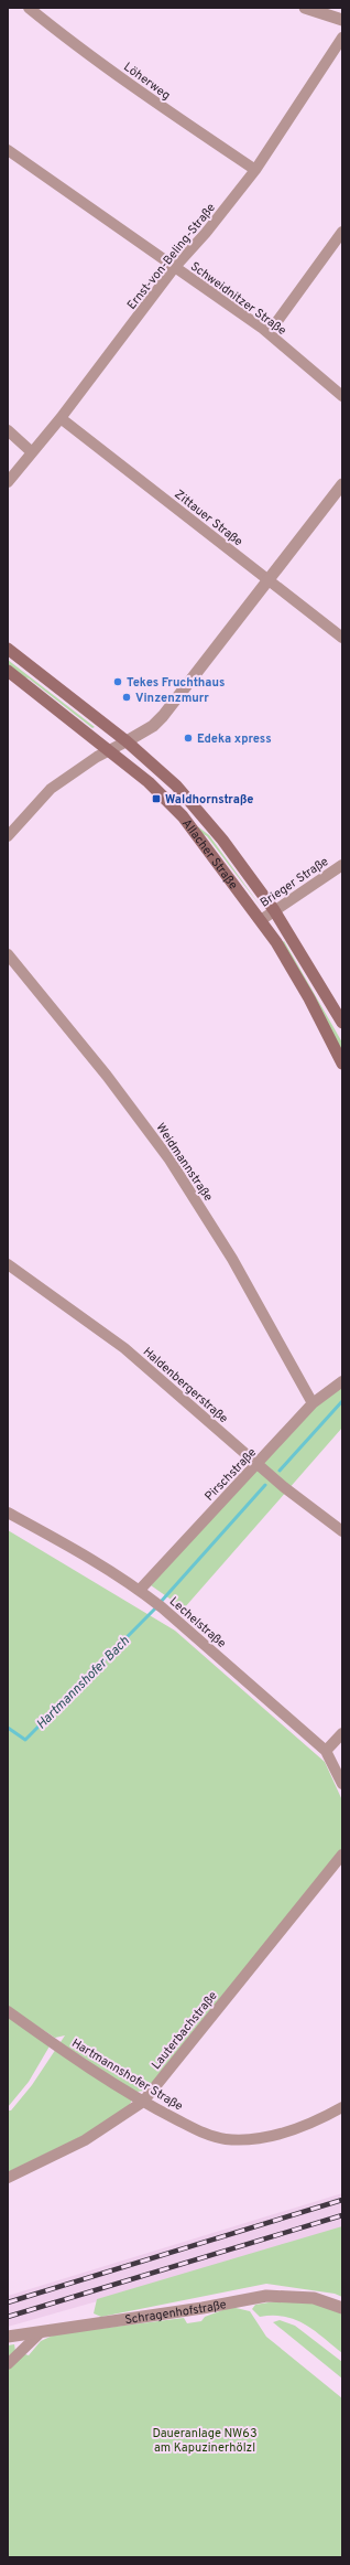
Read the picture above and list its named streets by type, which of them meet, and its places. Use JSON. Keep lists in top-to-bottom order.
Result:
{
  "streets": {
    "main road": ["Allacher Straße"],
    "street": [
      "Löherweg",
      "Ernst-von-Beling-Straße",
      "Schweidnitzer Straße",
      "Zittauer Straße",
      "Brieger Straße",
      "Weidmannstraße",
      "Haldenbergerstraße",
      "Pirschstraße",
      "Lechelstraße",
      "Lauterbachstraße",
      "Hartmannshofer Straße",
      "Schragenhofstraße"
    ]
  },
  "crossings": [
    ["Löherweg", "Ernst-von-Beling-Straße"],
    ["Ernst-von-Beling-Straße", "Schweidnitzer Straße"],
    ["Ernst-von-Beling-Straße", "Zittauer Straße"],
    ["Allacher Straße", "Brieger Straße"],
    ["Weidmannstraße", "Pirschstraße"],
    ["Haldenbergerstraße", "Pirschstraße"],
    ["Pirschstraße", "Lechelstraße"],
    ["Lauterbachstraße", "Hartmannshofer Straße"]
  ],
  "water": ["Hartmannshofer Bach"],
  "parks": ["Daueranlage NW63 am Kapuzinerhölzl"],
  "places": {
    "other": ["Tekes Fruchthaus", "Vinzenzmurr", "Edeka xpress"],
    "transit": ["Waldhornstraße"]
  }
}
